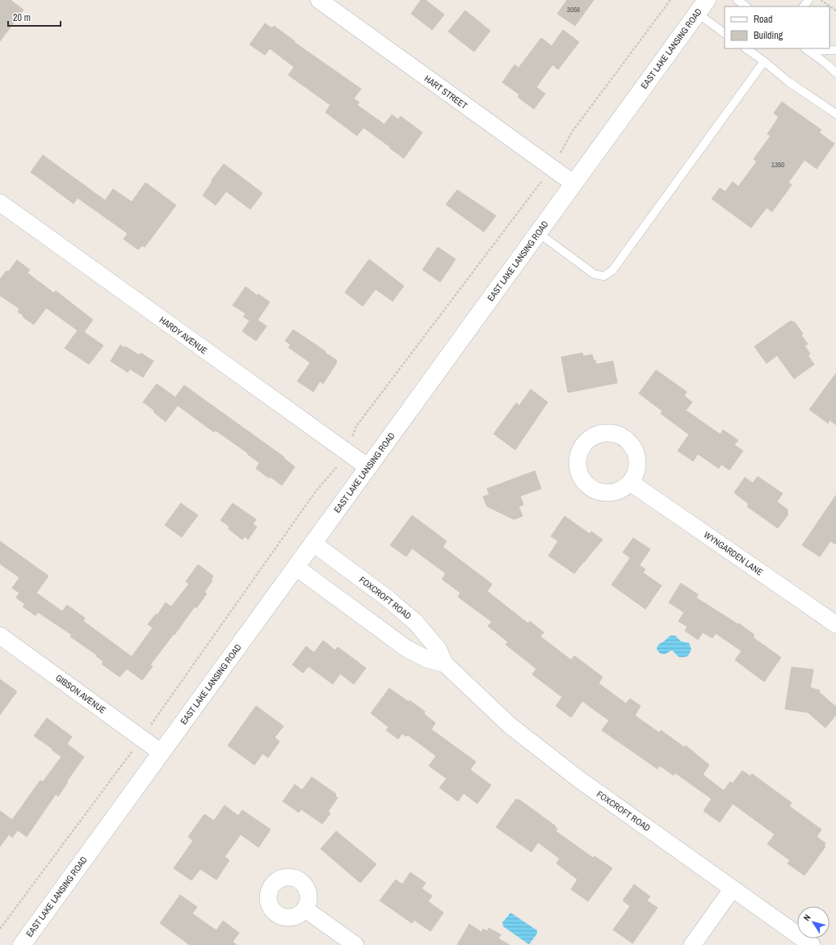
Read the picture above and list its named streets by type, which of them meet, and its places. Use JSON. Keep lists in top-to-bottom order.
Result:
{
  "streets": {
    "main road": ["EAST LAKE LANSING ROAD"],
    "street": [
      "HART STREET",
      "HARDY AVENUE",
      "WYNGARDEN LANE",
      "FOXCROFT ROAD",
      "GIBSON AVENUE"
    ]
  },
  "crossings": [
    ["EAST LAKE LANSING ROAD", "HART STREET"],
    ["EAST LAKE LANSING ROAD", "HARDY AVENUE"],
    ["EAST LAKE LANSING ROAD", "FOXCROFT ROAD"],
    ["EAST LAKE LANSING ROAD", "GIBSON AVENUE"]
  ],
  "house_numbers": ["3056", "1350"],
  "legend": ["Road", "Building"],
  "scale_bar": "20 m",
  "north": "top left"
}
